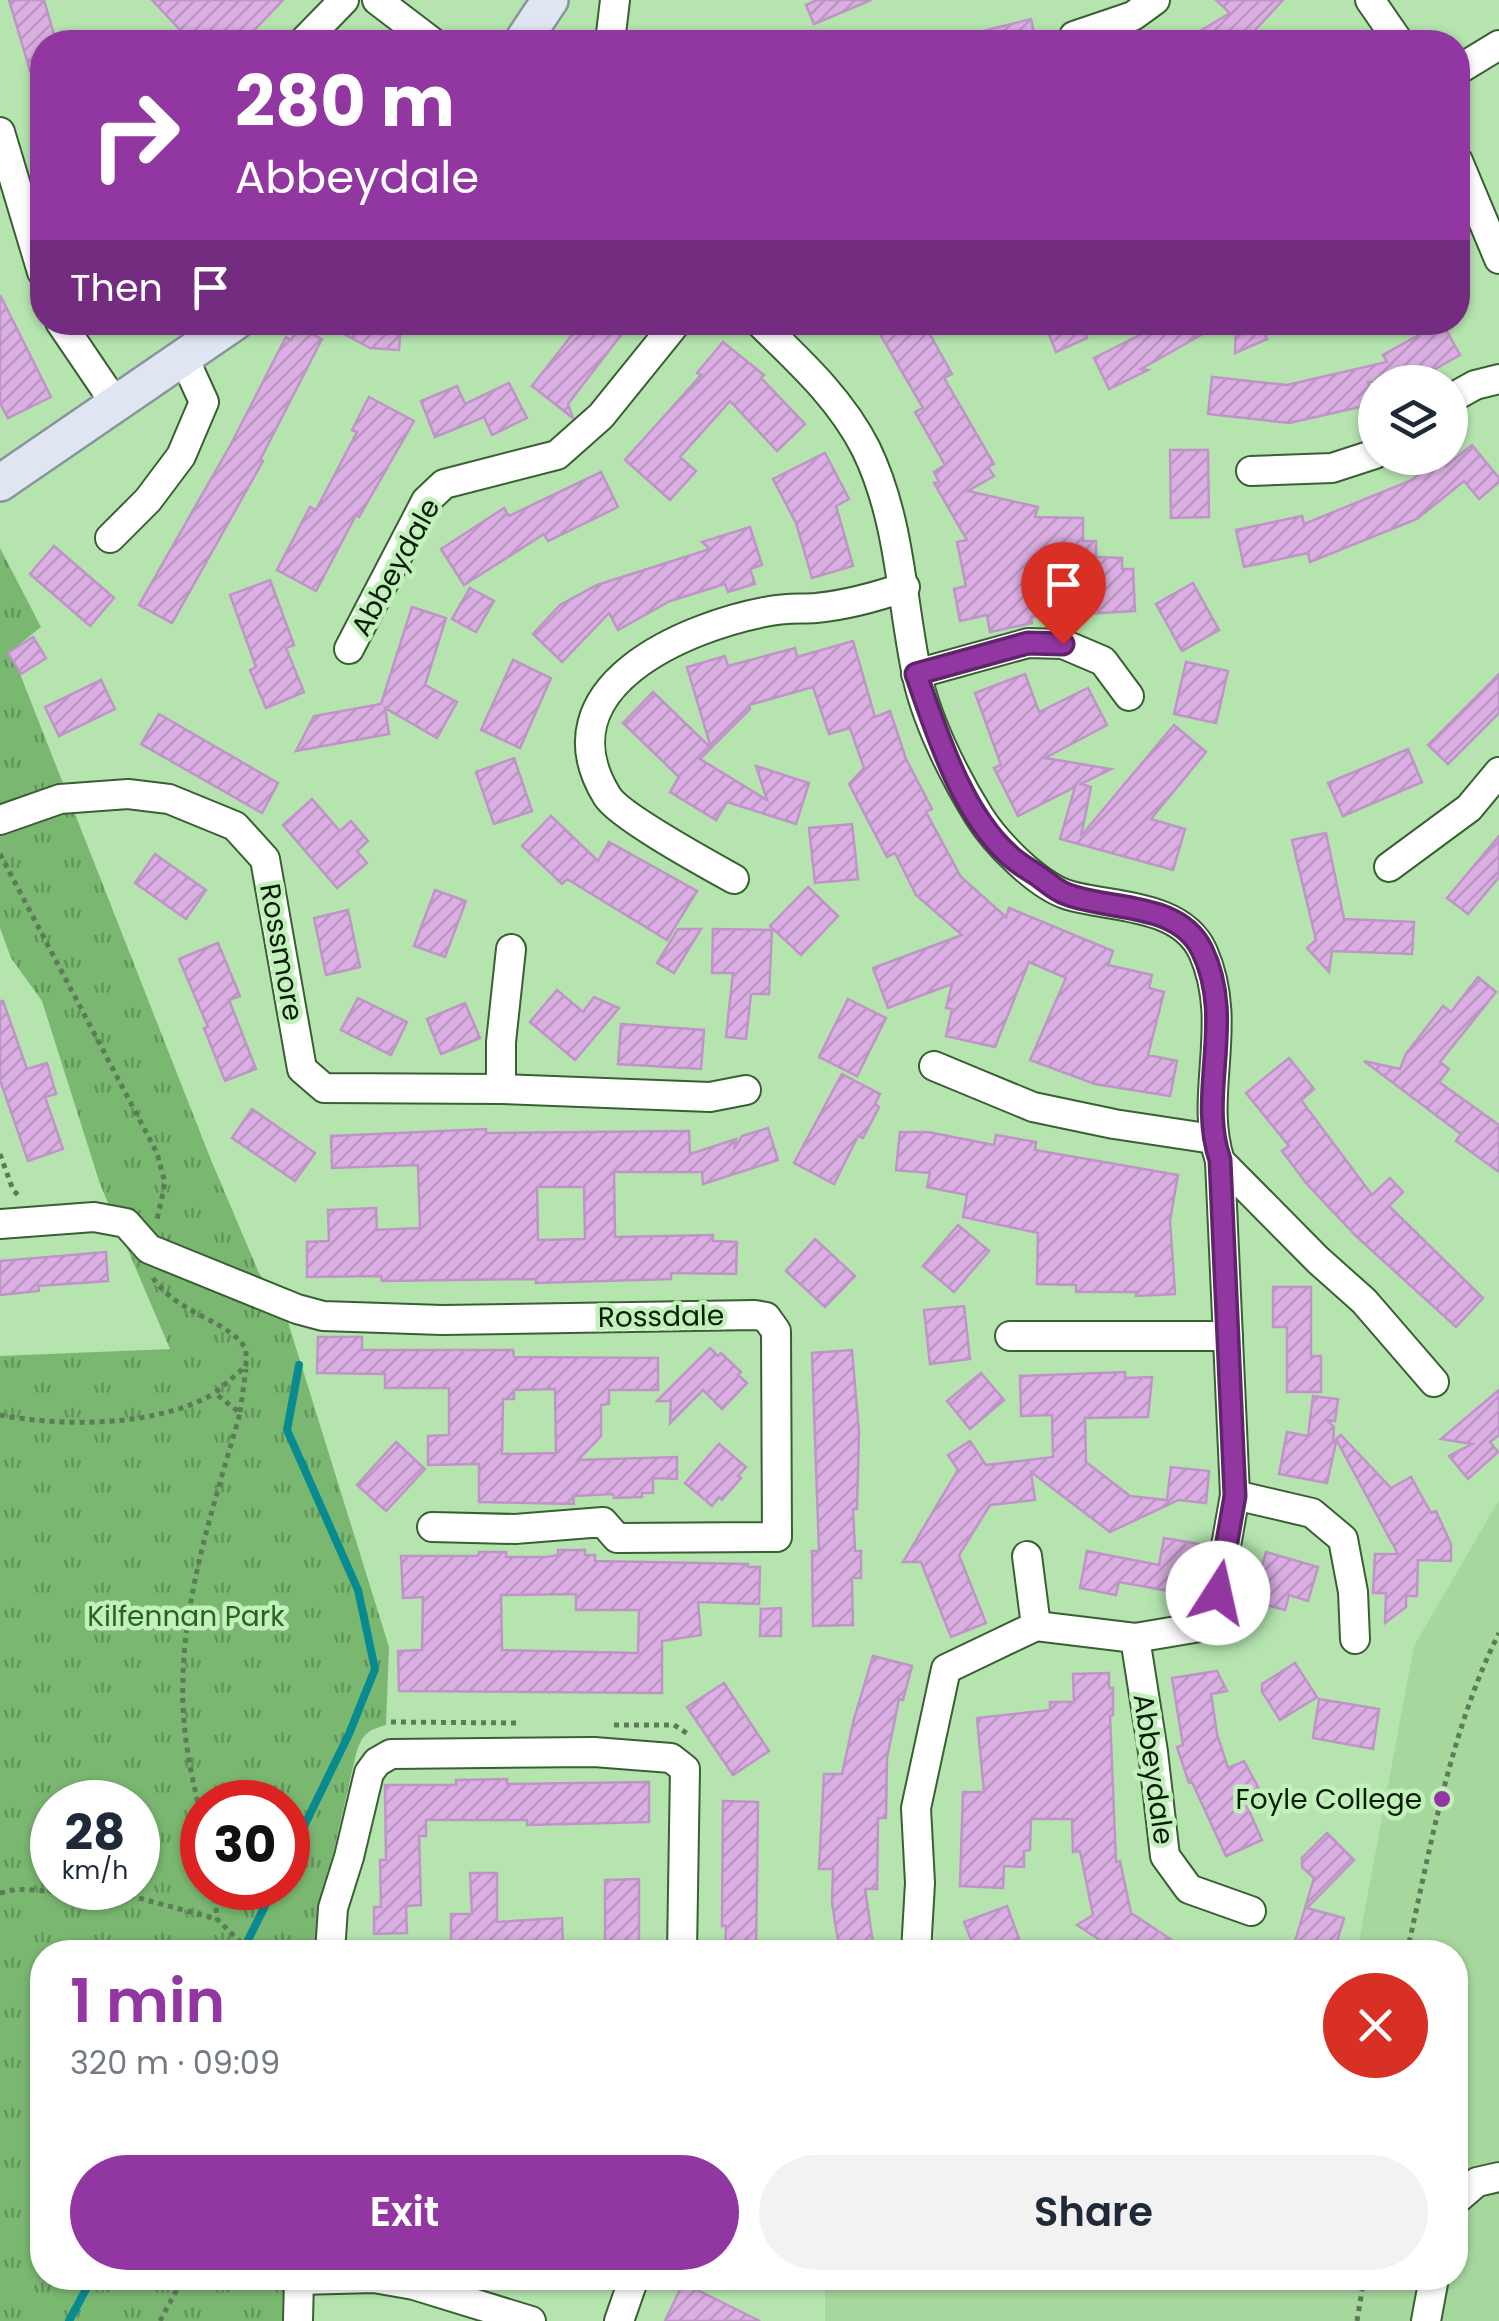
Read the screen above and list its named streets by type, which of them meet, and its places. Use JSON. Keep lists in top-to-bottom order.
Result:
{
  "streets": {
    "street": ["Abbeydale", "Rossmore", "Rossdale"]
  },
  "parks": ["Kilfennan Park"],
  "places": ["Foyle College"],
  "page": {
    "turn": ["280 m", "Abbeydale"],
    "then": "Then",
    "speed": "28 km/h",
    "limit": "30",
    "heading": ["1 min", "320 m · 09:09"],
    "buttons": ["Exit", "Share"]
  }
}
